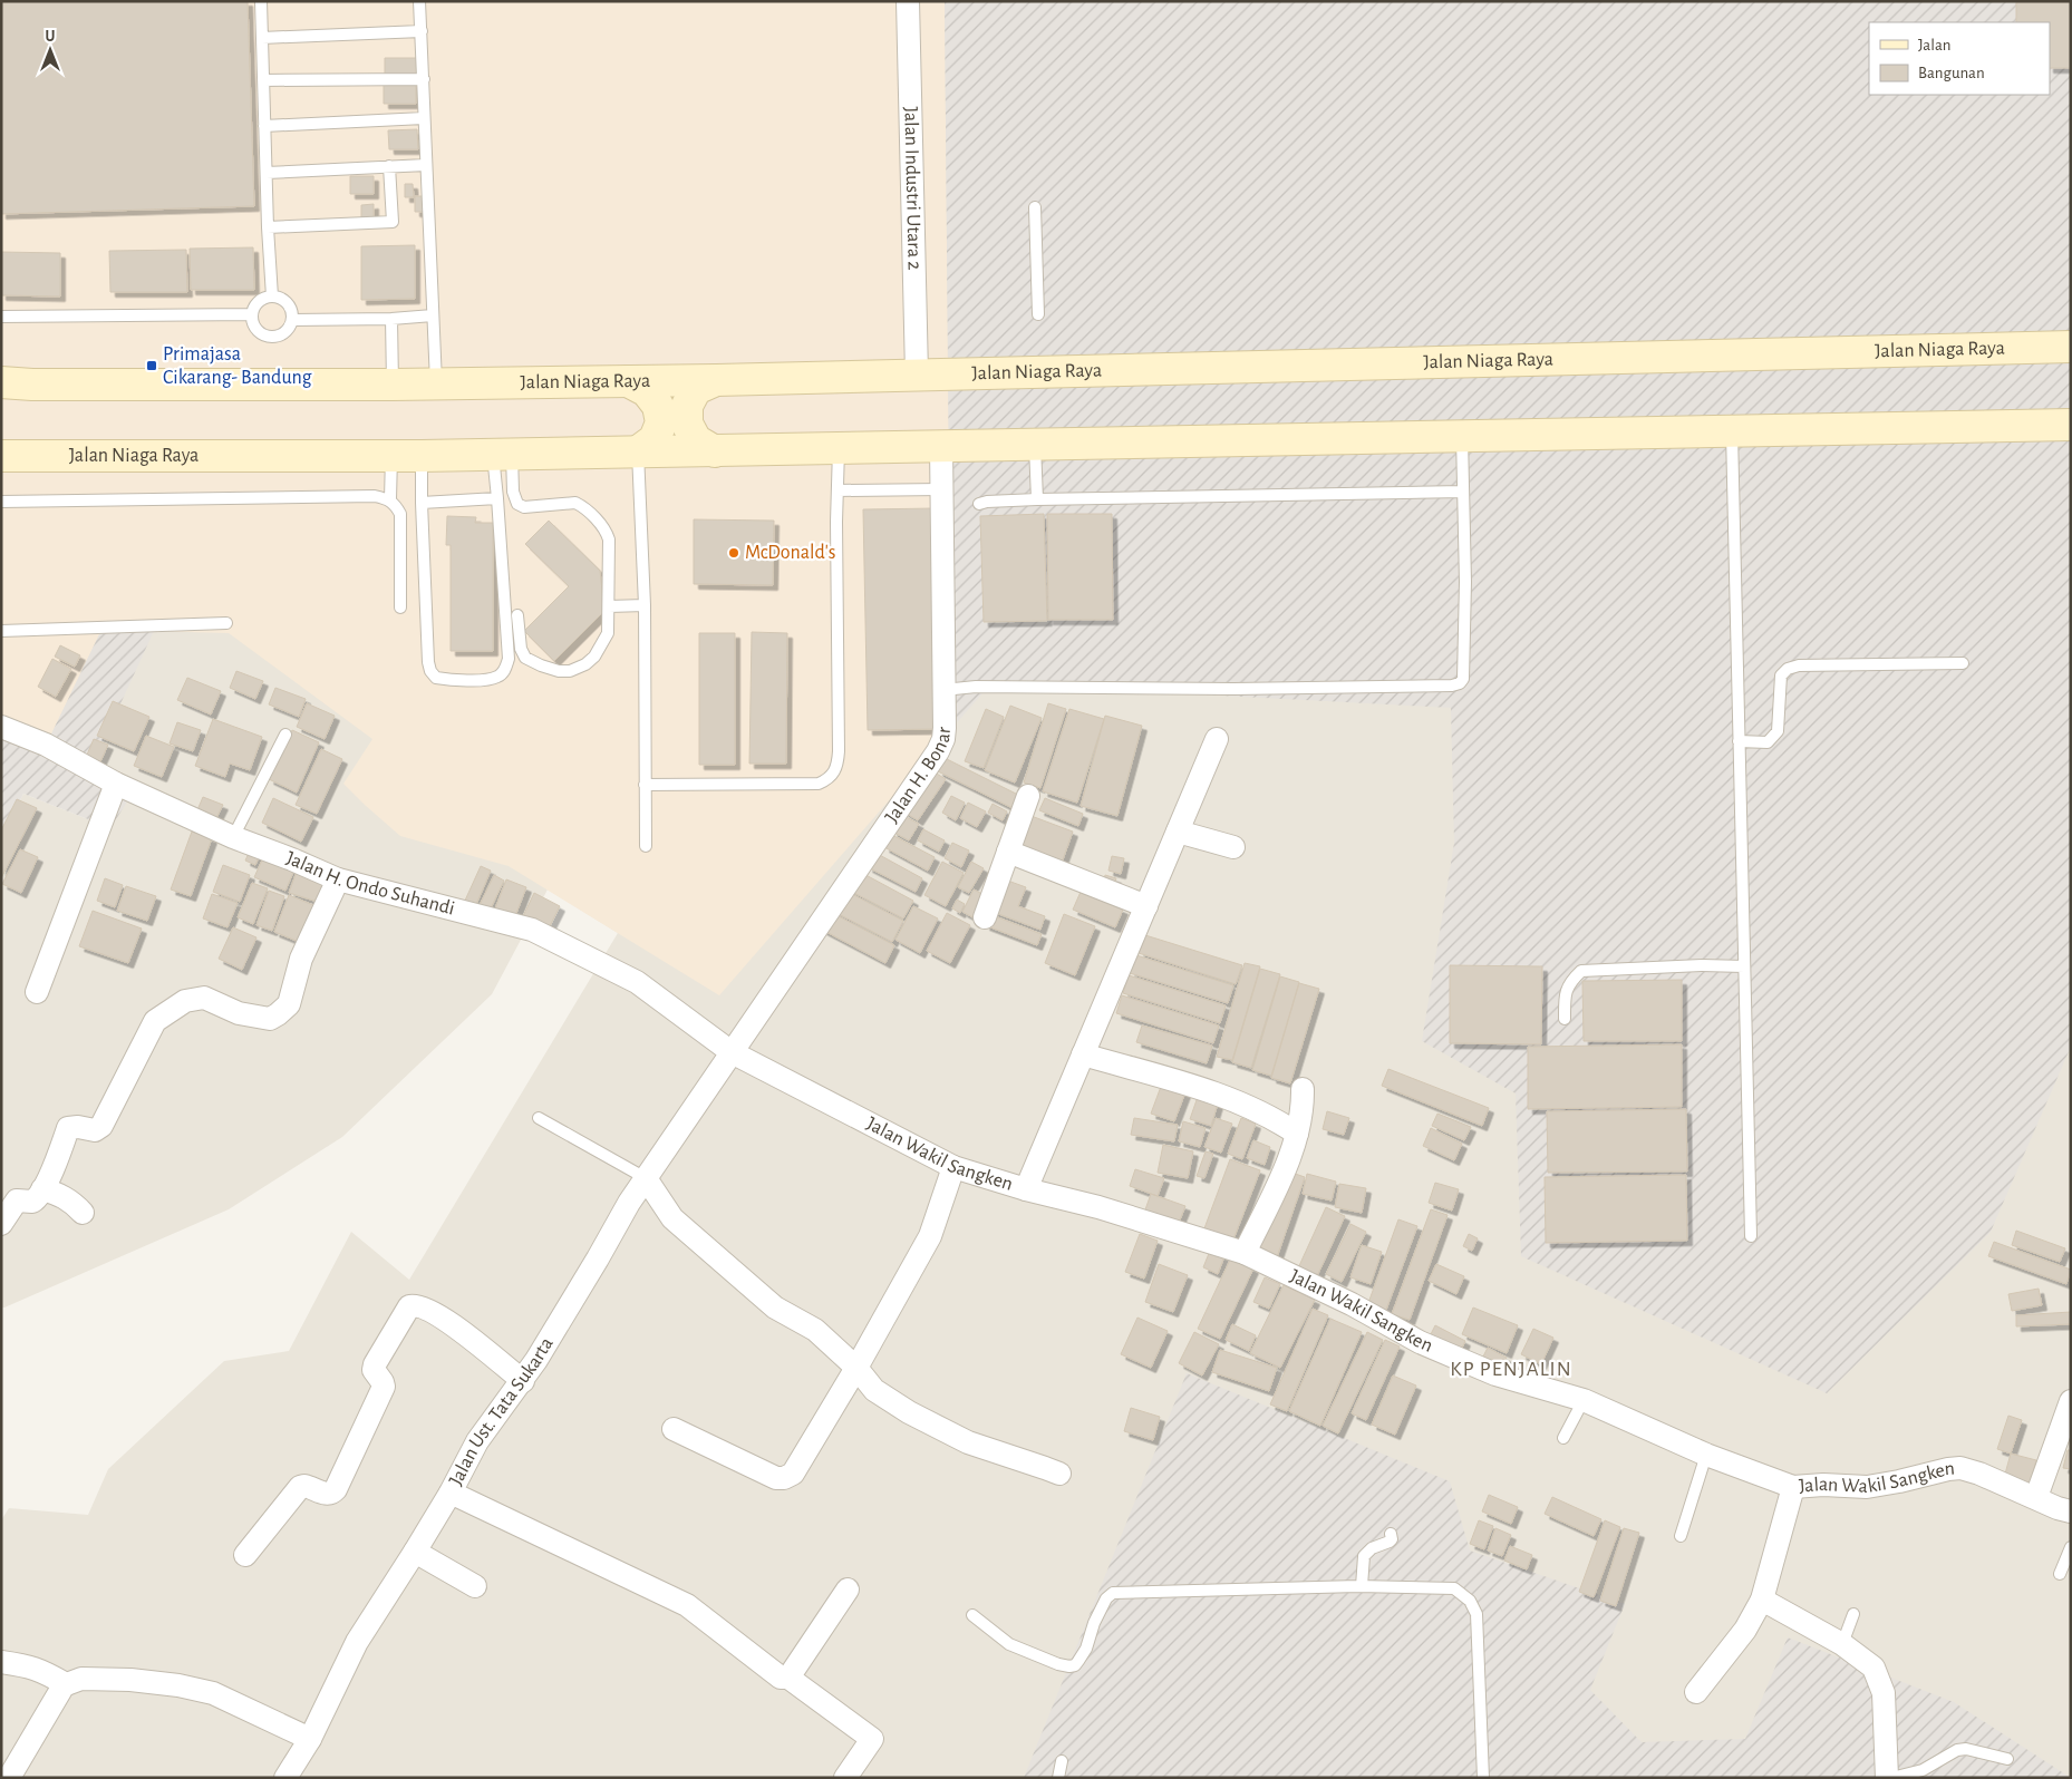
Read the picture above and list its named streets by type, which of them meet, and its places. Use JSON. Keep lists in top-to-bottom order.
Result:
{
  "streets": {
    "main road": ["Jalan Niaga Raya"],
    "street": [
      "Jalan Industri Utara 2",
      "Jalan H. Bonar",
      "Jalan H. Ondo Suhandi",
      "Jalan Wakil Sangken",
      "Jalan Ust. Tata Sukarta"
    ]
  },
  "crossings": [
    ["Jalan Industri Utara 2", "Jalan Niaga Raya"],
    ["Jalan Niaga Raya", "Jalan H. Bonar"],
    ["Jalan H. Bonar", "Jalan H. Ondo Suhandi"],
    ["Jalan H. Bonar", "Jalan Wakil Sangken"],
    ["Jalan H. Bonar", "Jalan Ust. Tata Sukarta"],
    ["Jalan H. Ondo Suhandi", "Jalan Wakil Sangken"],
    ["Jalan H. Ondo Suhandi", "Jalan Ust. Tata Sukarta"],
    ["Jalan Wakil Sangken", "Jalan Ust. Tata Sukarta"]
  ],
  "districts": ["KP PENJALIN"],
  "places": {
    "transit": ["Primajasa Cikarang- Bandung"],
    "other": ["McDonald's"]
  },
  "legend": ["Jalan", "Bangunan"],
  "north": "top"
}
